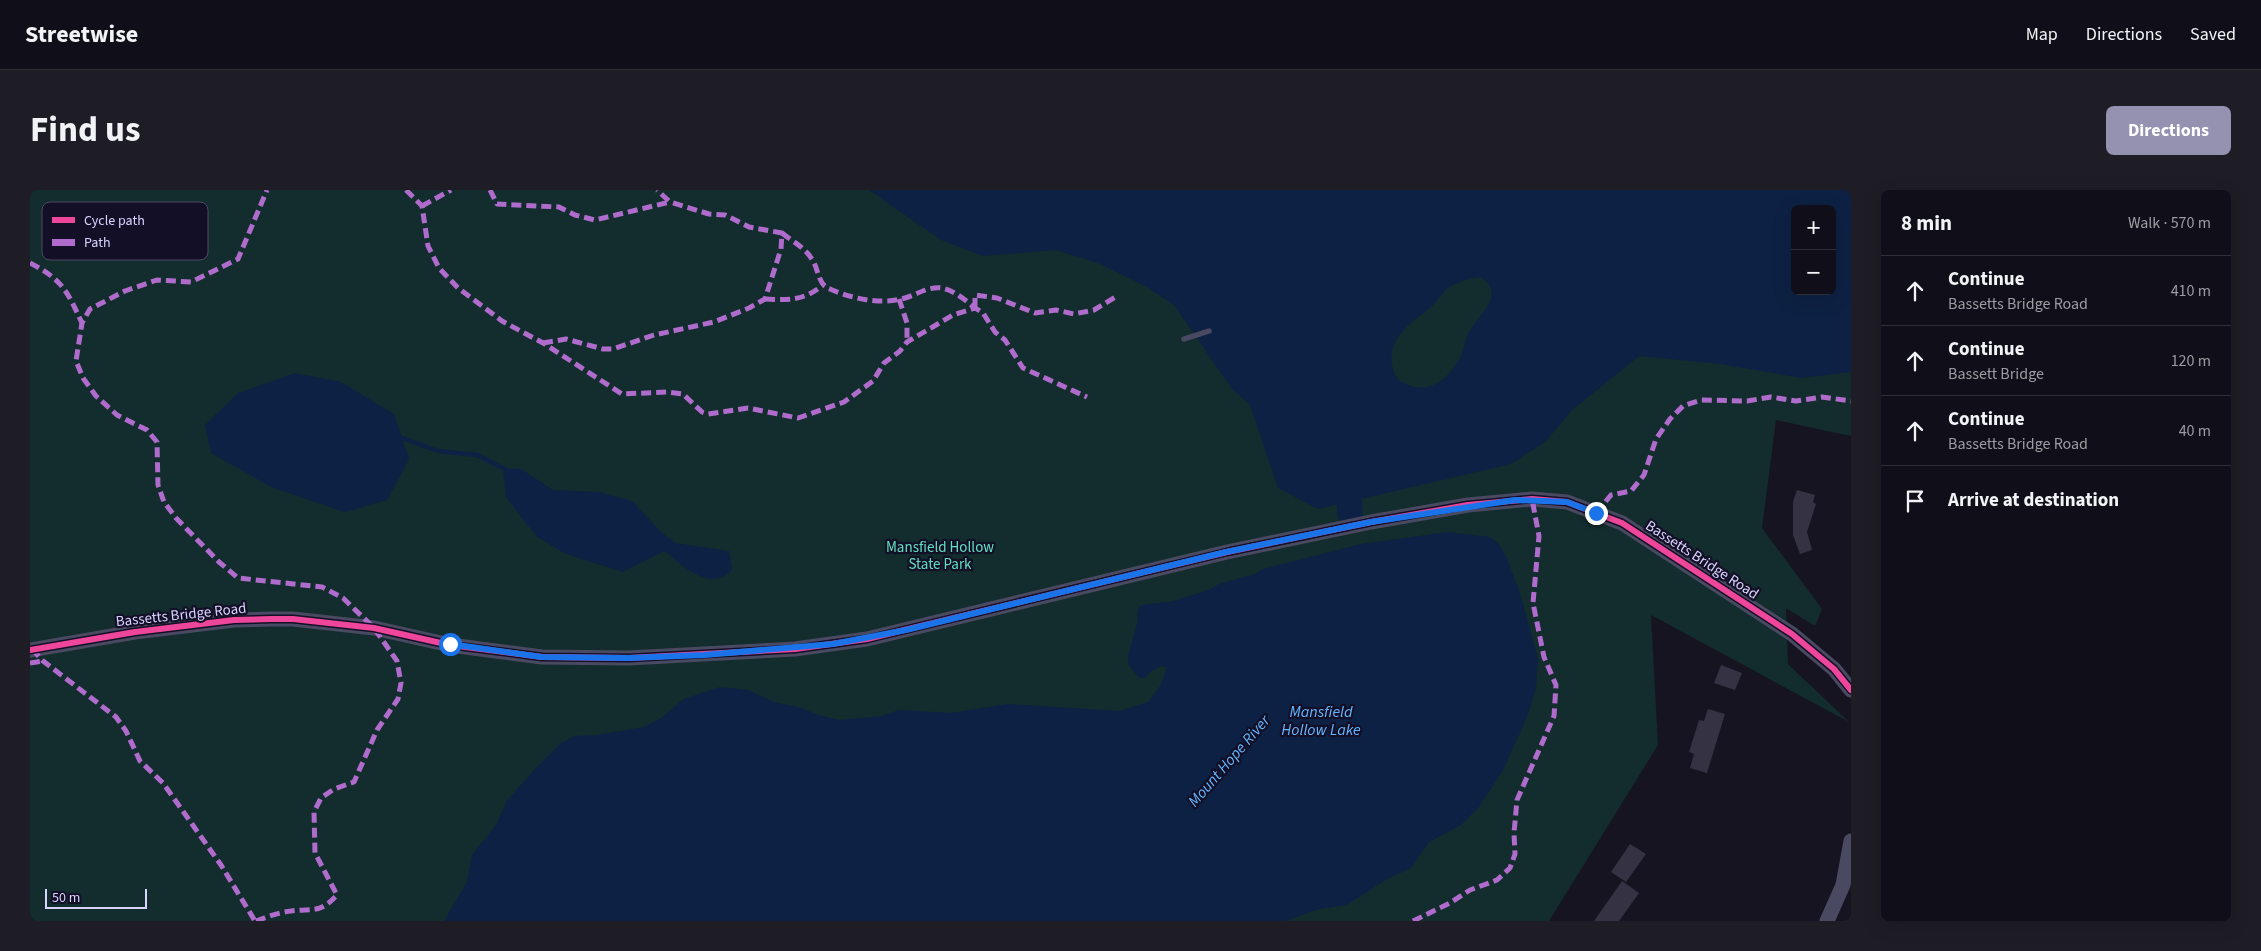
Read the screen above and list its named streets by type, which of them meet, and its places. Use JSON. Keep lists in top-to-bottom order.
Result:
{
  "streets": {
    "street": ["Bassetts Bridge Road"]
  },
  "water": ["Mansfield Hollow Lake", "Mount Hope River"],
  "parks": ["Mansfield Hollow State Park"],
  "legend": ["Cycle path", "Path"],
  "scale_bar": "50 m",
  "page": {
    "header": "Streetwise",
    "nav": ["Map", "Directions", "Saved"],
    "title": "Find us",
    "buttons": "Directions",
    "heading": ["8 min", "Walk · 570 m"],
    "map_buttons": ["+", "−"],
    "list": [
      ["Continue", "Bassetts Bridge Road", "410 m"],
      ["Continue", "Bassett Bridge", "120 m"],
      ["Continue", "Bassetts Bridge Road", "40 m"],
      "Arrive at destination"
    ],
    "scale": "50 m"
  }
}
